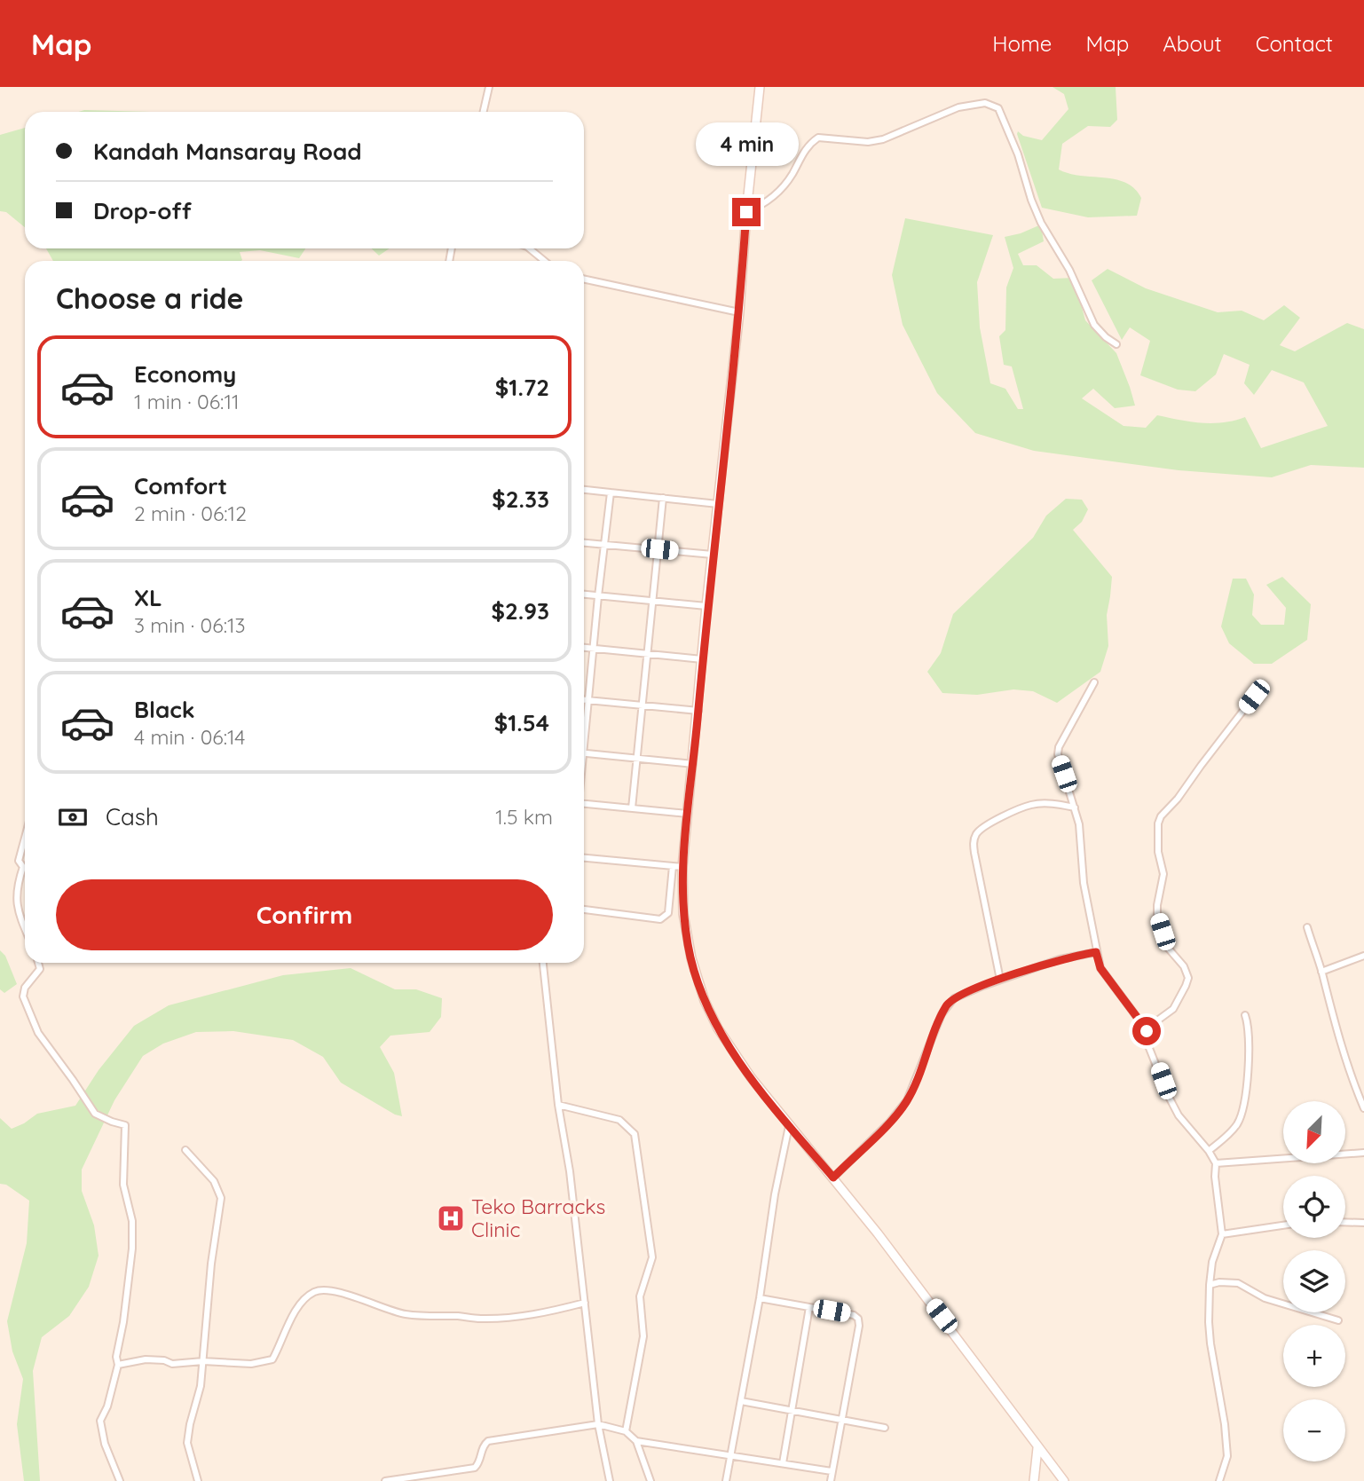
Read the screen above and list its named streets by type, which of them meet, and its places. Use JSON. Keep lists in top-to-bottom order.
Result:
{
  "places": {
    "hospital": ["Teko Barracks Clinic"]
  },
  "north": "bottom left",
  "page": {
    "header": "Map",
    "nav": [
      "Home",
      "Map",
      "About",
      "Contact"
    ],
    "banner": ["Kandah Mansaray Road", "Drop-off"],
    "bubble": "4 min",
    "heading": "Choose a ride",
    "list": [
      {
        "name": "Economy",
        "note": "1 min · 06:11",
        "value": "$1.72"
      },
      {
        "name": "Comfort",
        "note": "2 min · 06:12",
        "value": "$2.33"
      },
      {
        "name": "XL",
        "note": "3 min · 06:13",
        "value": "$2.93"
      },
      {
        "name": "Black",
        "note": "4 min · 06:14",
        "value": "$1.54"
      }
    ],
    "pay": ["Cash", "1.5 km"],
    "buttons": "Confirm",
    "map_buttons": ["+", "−"]
  }
}
